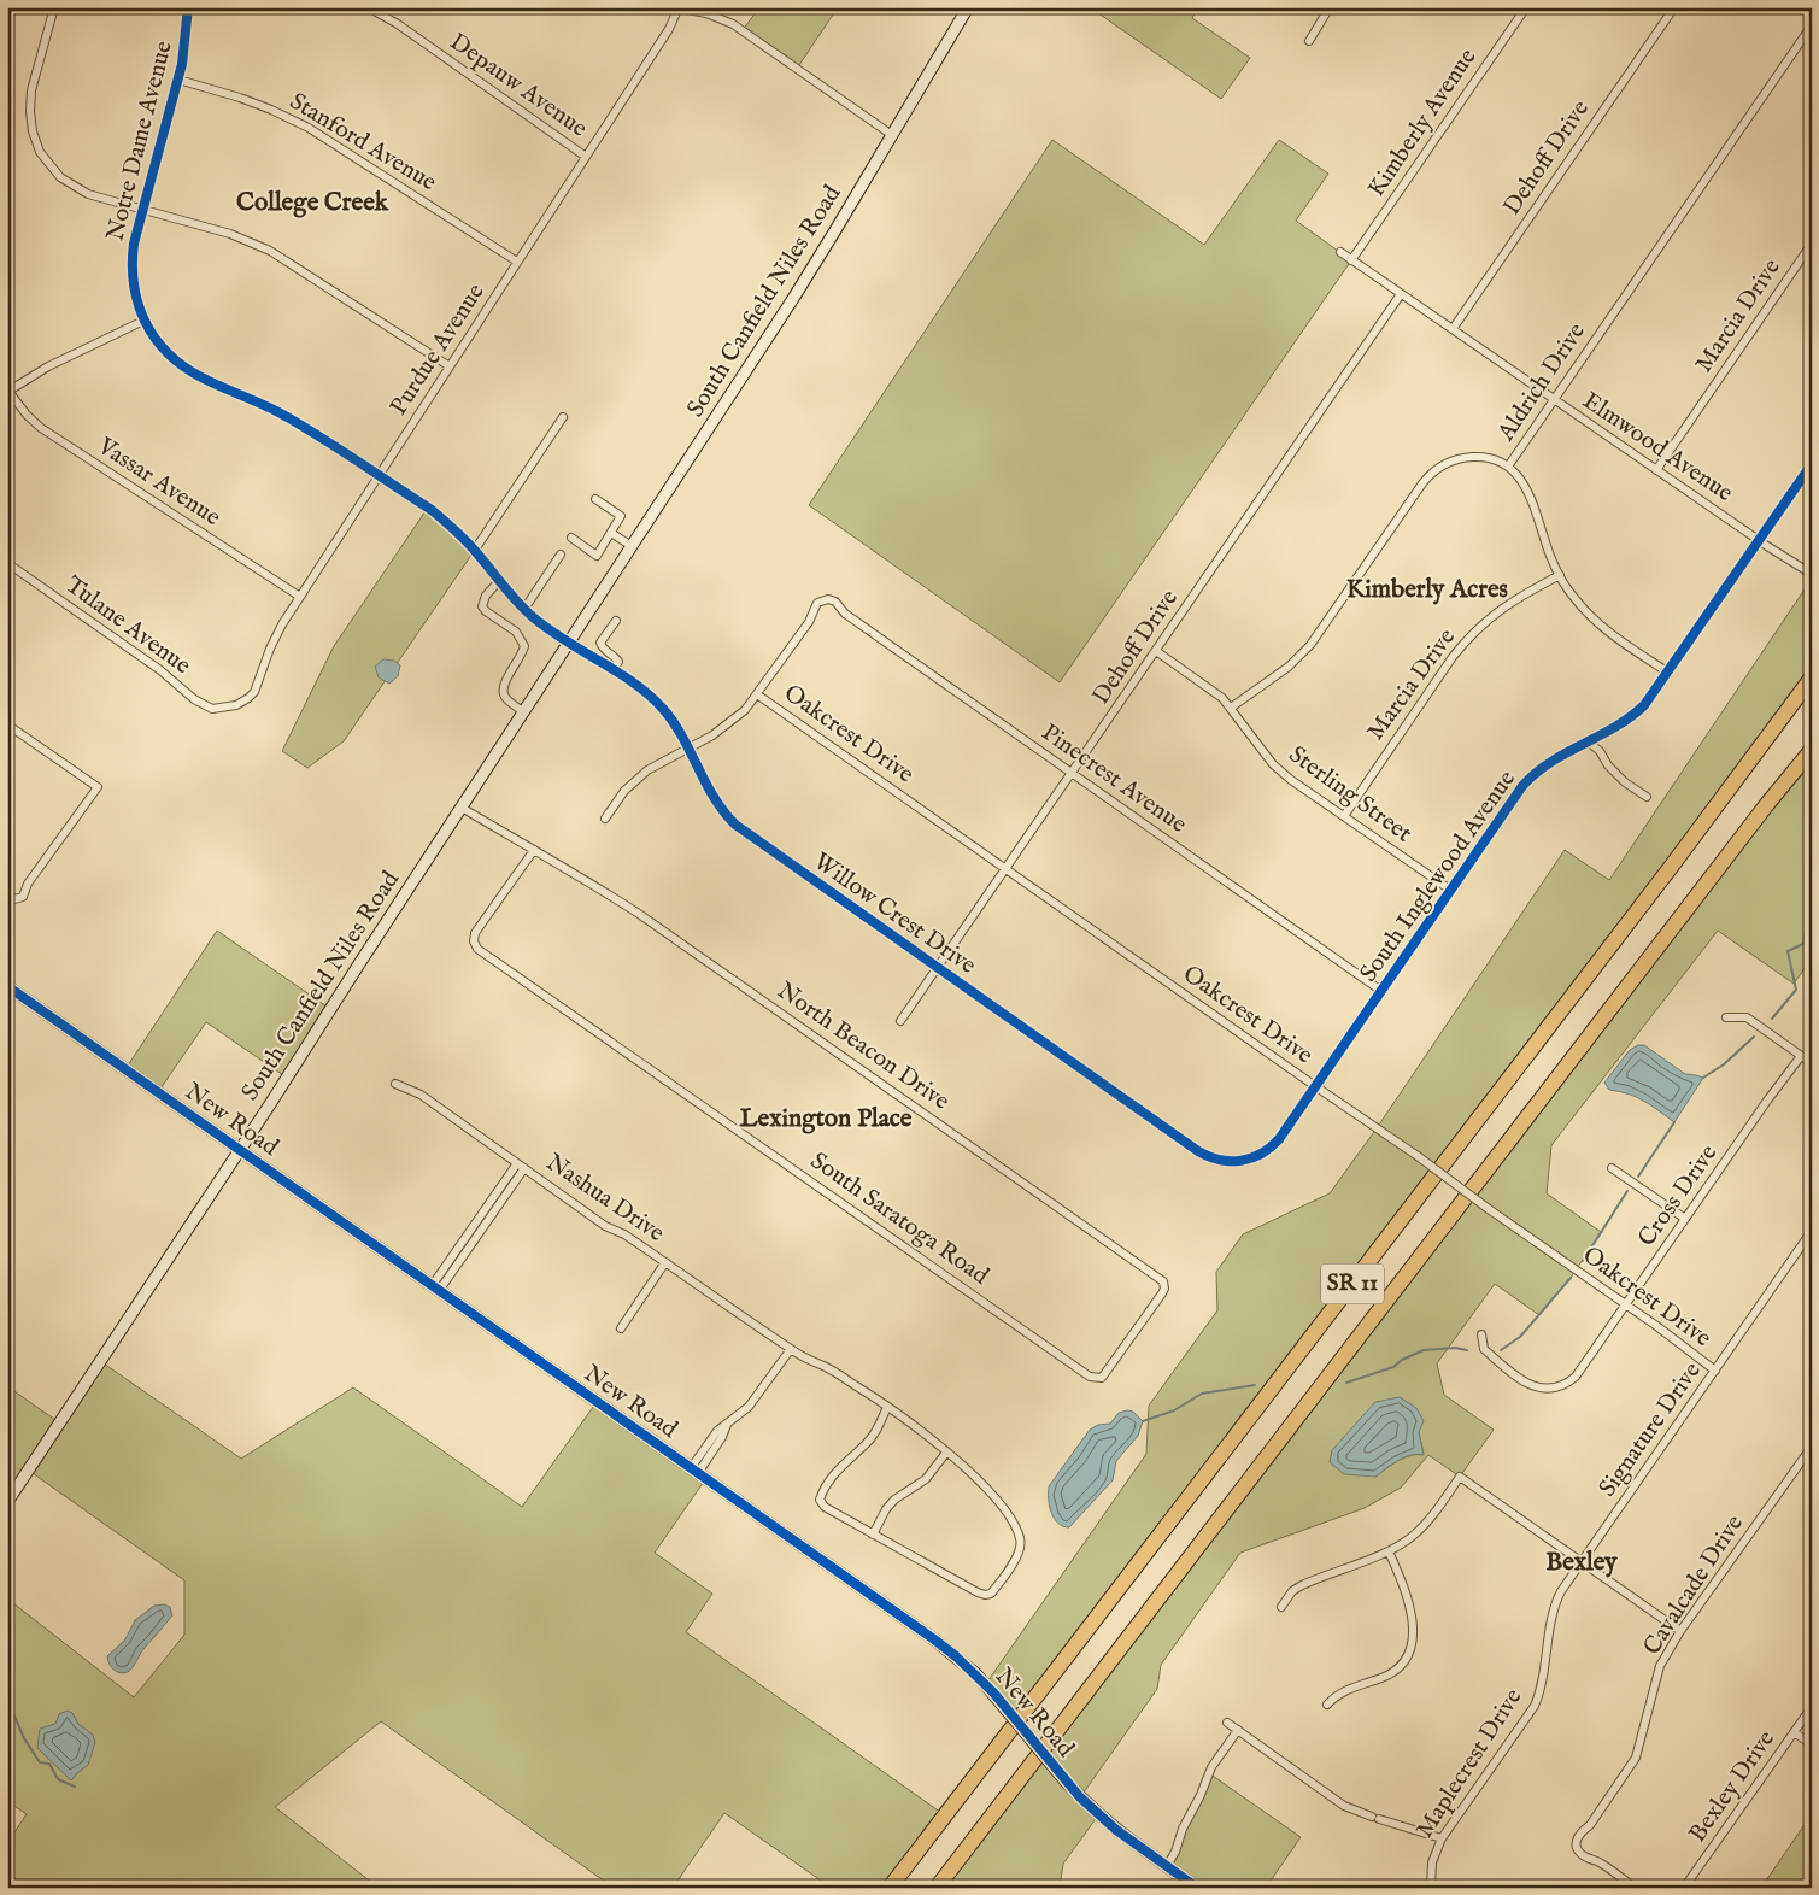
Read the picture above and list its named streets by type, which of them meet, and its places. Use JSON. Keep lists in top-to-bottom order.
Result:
{
  "streets": {
    "highway": ["SR 11"],
    "main road": ["South Canfield Niles Road", "New Road"],
    "street": [
      "Depauw Avenue",
      "Kimberly Avenue",
      "Notre Dame Avenue",
      "Stanford Avenue",
      "Dehoff Drive",
      "Marcia Drive",
      "Purdue Avenue",
      "Aldrich Drive",
      "Elmwood Avenue",
      "Vassar Avenue",
      "Tulane Avenue",
      "Oakcrest Drive",
      "Pinecrest Avenue",
      "Sterling Street",
      "South Inglewood Avenue",
      "Willow Crest Drive",
      "North Beacon Drive",
      "Cross Drive",
      "Nashua Drive",
      "South Saratoga Road",
      "Signature Drive",
      "Cavalcade Drive",
      "Maplecrest Drive",
      "Bexley Drive"
    ]
  },
  "crossings": [
    ["Depauw Avenue", "Purdue Avenue"],
    ["Kimberly Avenue", "Elmwood Avenue"],
    ["Notre Dame Avenue", "Stanford Avenue"],
    ["Notre Dame Avenue", "South Canfield Niles Road"],
    ["Notre Dame Avenue", "Purdue Avenue"],
    ["Notre Dame Avenue", "Willow Crest Drive"],
    ["Stanford Avenue", "Purdue Avenue"],
    ["Dehoff Drive", "Elmwood Avenue"],
    ["Dehoff Drive", "Oakcrest Drive"],
    ["Dehoff Drive", "Pinecrest Avenue"],
    ["Dehoff Drive", "Sterling Street"],
    ["Dehoff Drive", "Willow Crest Drive"],
    ["South Canfield Niles Road", "Willow Crest Drive"],
    ["South Canfield Niles Road", "North Beacon Drive"],
    ["South Canfield Niles Road", "New Road"],
    ["Marcia Drive", "Elmwood Avenue"],
    ["Marcia Drive", "Sterling Street"],
    ["Purdue Avenue", "Vassar Avenue"],
    ["Purdue Avenue", "Tulane Avenue"],
    ["Aldrich Drive", "Elmwood Avenue"],
    ["Aldrich Drive", "Sterling Street"],
    ["Elmwood Avenue", "South Inglewood Avenue"],
    ["Oakcrest Drive", "Pinecrest Avenue"],
    ["Oakcrest Drive", "South Inglewood Avenue"],
    ["Oakcrest Drive", "Cross Drive"],
    ["Oakcrest Drive", "Signature Drive"],
    ["Pinecrest Avenue", "South Inglewood Avenue"],
    ["Sterling Street", "South Inglewood Avenue"],
    ["South Inglewood Avenue", "Willow Crest Drive"],
    ["North Beacon Drive", "South Saratoga Road"],
    ["Signature Drive", "Maplecrest Drive"]
  ],
  "districts": [
    "College Creek",
    "Kimberly Acres",
    "Lexington Place",
    "Bexley"
  ]
}
